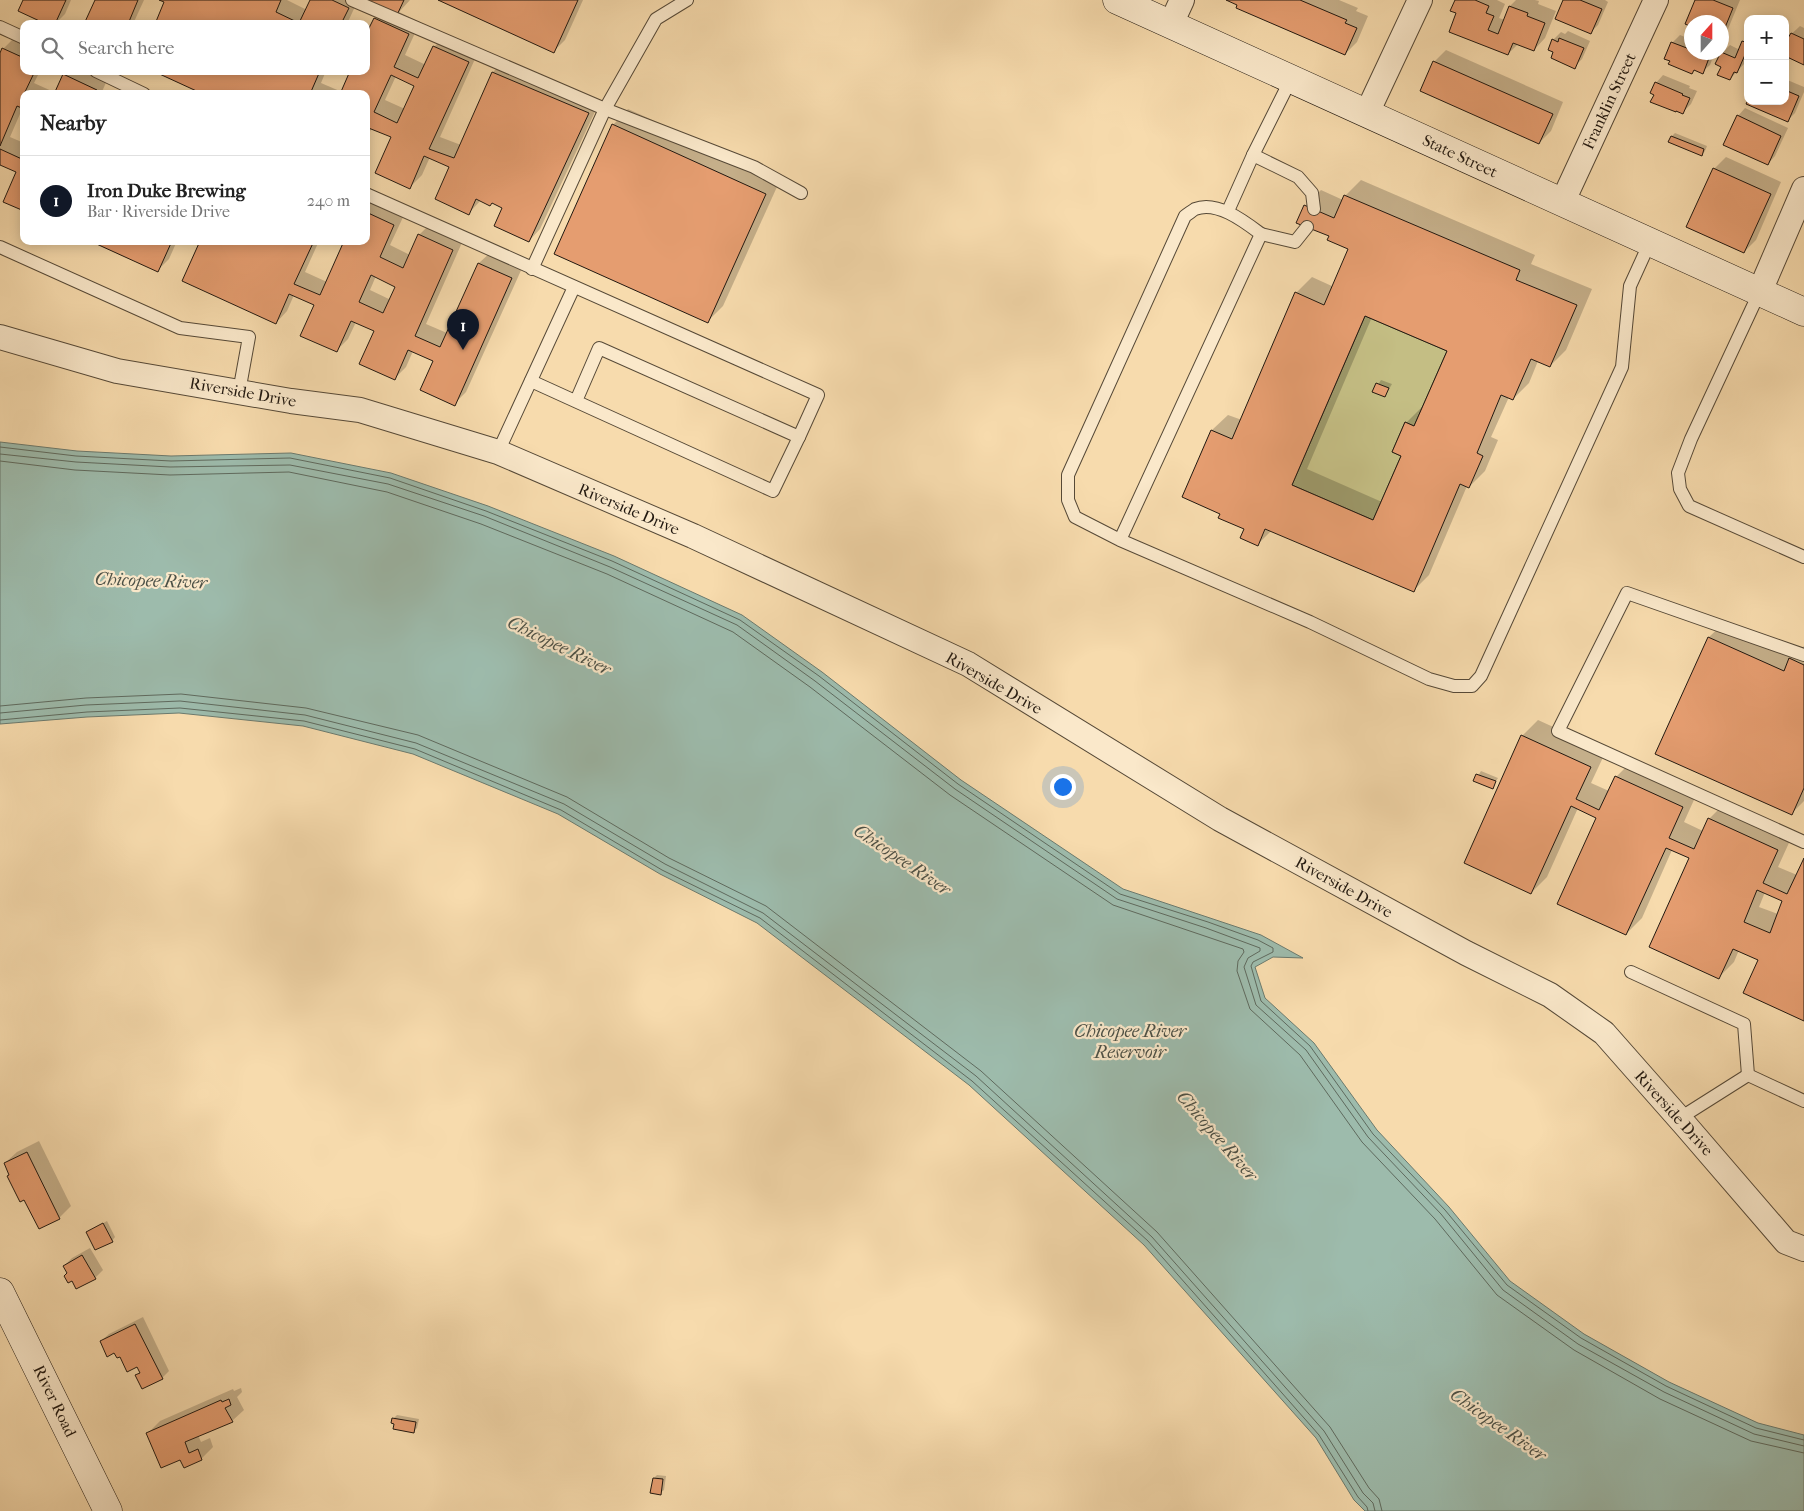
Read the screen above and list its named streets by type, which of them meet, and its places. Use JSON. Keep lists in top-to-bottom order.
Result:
{
  "streets": {
    "street": [
      "Franklin Street",
      "State Street",
      "Riverside Drive",
      "River Road"
    ]
  },
  "crossings": [
    ["Franklin Street", "State Street"]
  ],
  "water": ["Chicopee River", "Chicopee River Reservoir"],
  "north": "top",
  "page": {
    "map_buttons": ["+", "−"],
    "search": "Search here",
    "heading": "Nearby",
    "list": [
      {
        "mark": "1",
        "name": "Iron Duke Brewing",
        "note": "Bar · Riverside Drive",
        "value": "240 m"
      }
    ],
    "pins": "1"
  }
}
